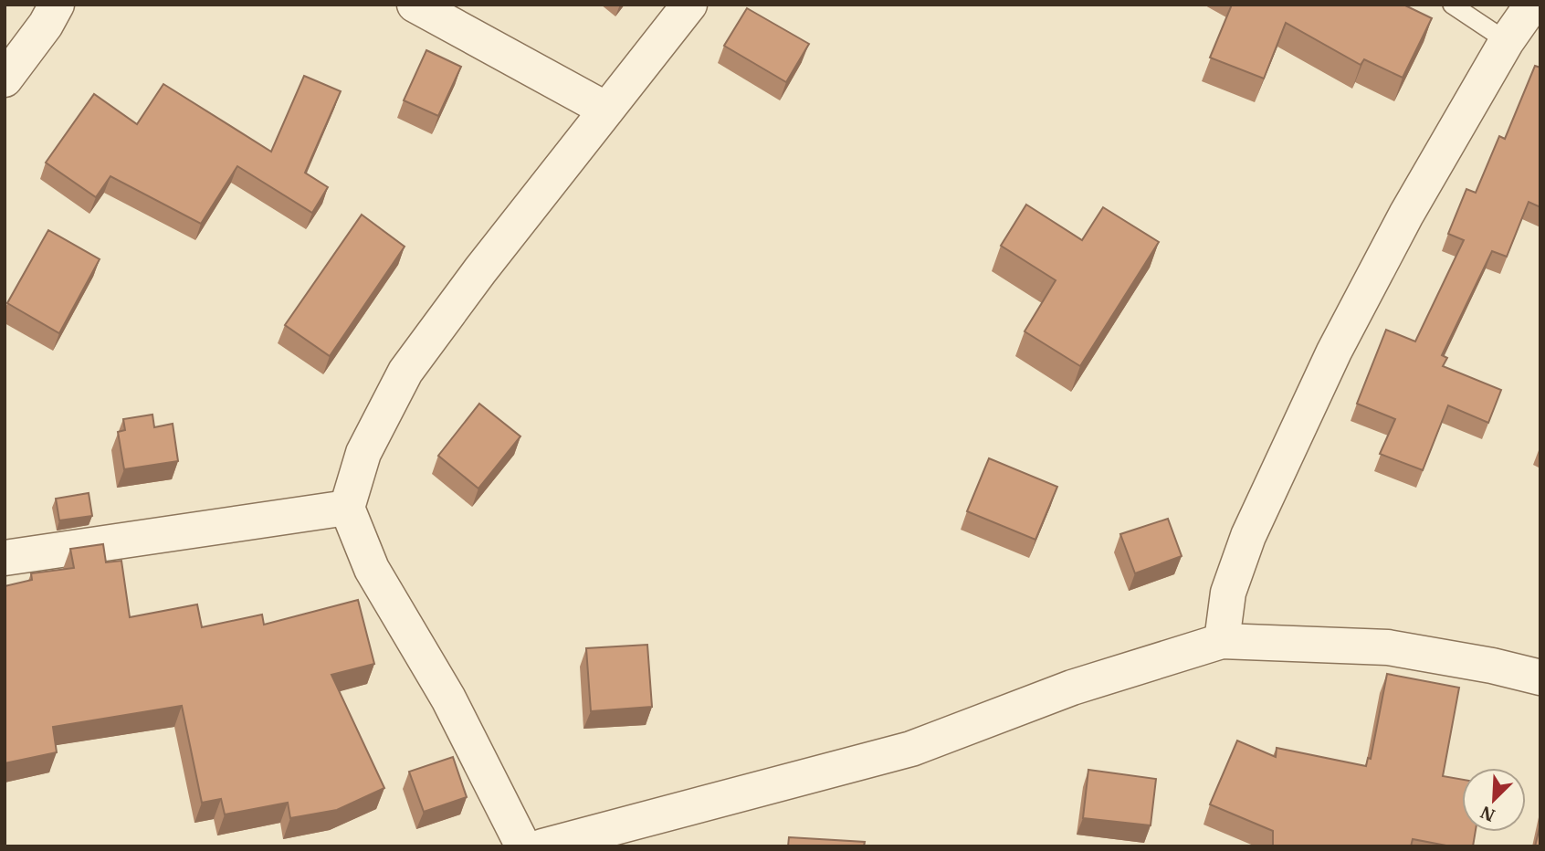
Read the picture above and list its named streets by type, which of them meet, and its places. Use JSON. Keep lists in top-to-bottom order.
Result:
{
  "north": "bottom left"
}
